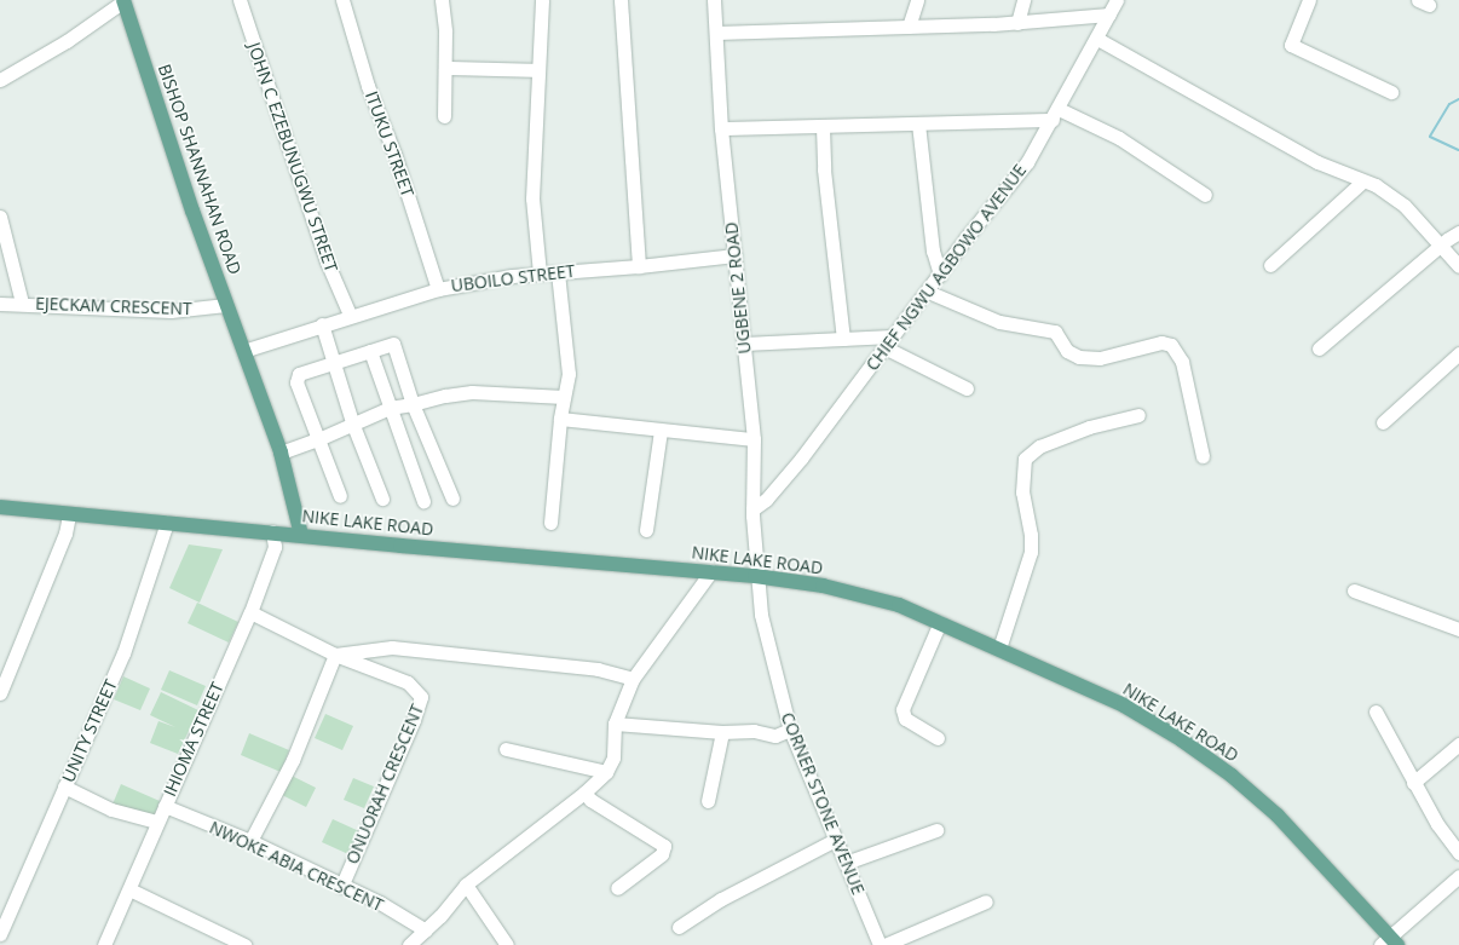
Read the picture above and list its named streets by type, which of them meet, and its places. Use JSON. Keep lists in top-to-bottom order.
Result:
{
  "streets": {
    "main road": ["BISHOP SHANNAHAN ROAD", "NIKE LAKE ROAD"],
    "street": [
      "ITUKU STREET",
      "JOHN C EZEBUNUGWU STREET",
      "CHIEF NGWU AGBOWO AVENUE",
      "UBOILO STREET",
      "UGBENE 2 ROAD",
      "EJECKAM CRESCENT",
      "UNITY STREET",
      "IHIOMA STREET",
      "ONUORAH CRESCENT",
      "CORNER STONE AVENUE",
      "NWOKE ABIA CRESCENT"
    ]
  },
  "crossings": [
    ["ITUKU STREET", "UBOILO STREET"],
    ["JOHN C EZEBUNUGWU STREET", "UBOILO STREET"],
    ["BISHOP SHANNAHAN ROAD", "UBOILO STREET"],
    ["BISHOP SHANNAHAN ROAD", "EJECKAM CRESCENT"],
    ["BISHOP SHANNAHAN ROAD", "NIKE LAKE ROAD"],
    ["CHIEF NGWU AGBOWO AVENUE", "UGBENE 2 ROAD"],
    ["UBOILO STREET", "UGBENE 2 ROAD"],
    ["UGBENE 2 ROAD", "NIKE LAKE ROAD"],
    ["UGBENE 2 ROAD", "CORNER STONE AVENUE"],
    ["NIKE LAKE ROAD", "UNITY STREET"],
    ["NIKE LAKE ROAD", "IHIOMA STREET"],
    ["NIKE LAKE ROAD", "CORNER STONE AVENUE"],
    ["IHIOMA STREET", "ONUORAH CRESCENT"],
    ["IHIOMA STREET", "NWOKE ABIA CRESCENT"],
    ["ONUORAH CRESCENT", "NWOKE ABIA CRESCENT"]
  ]
}
